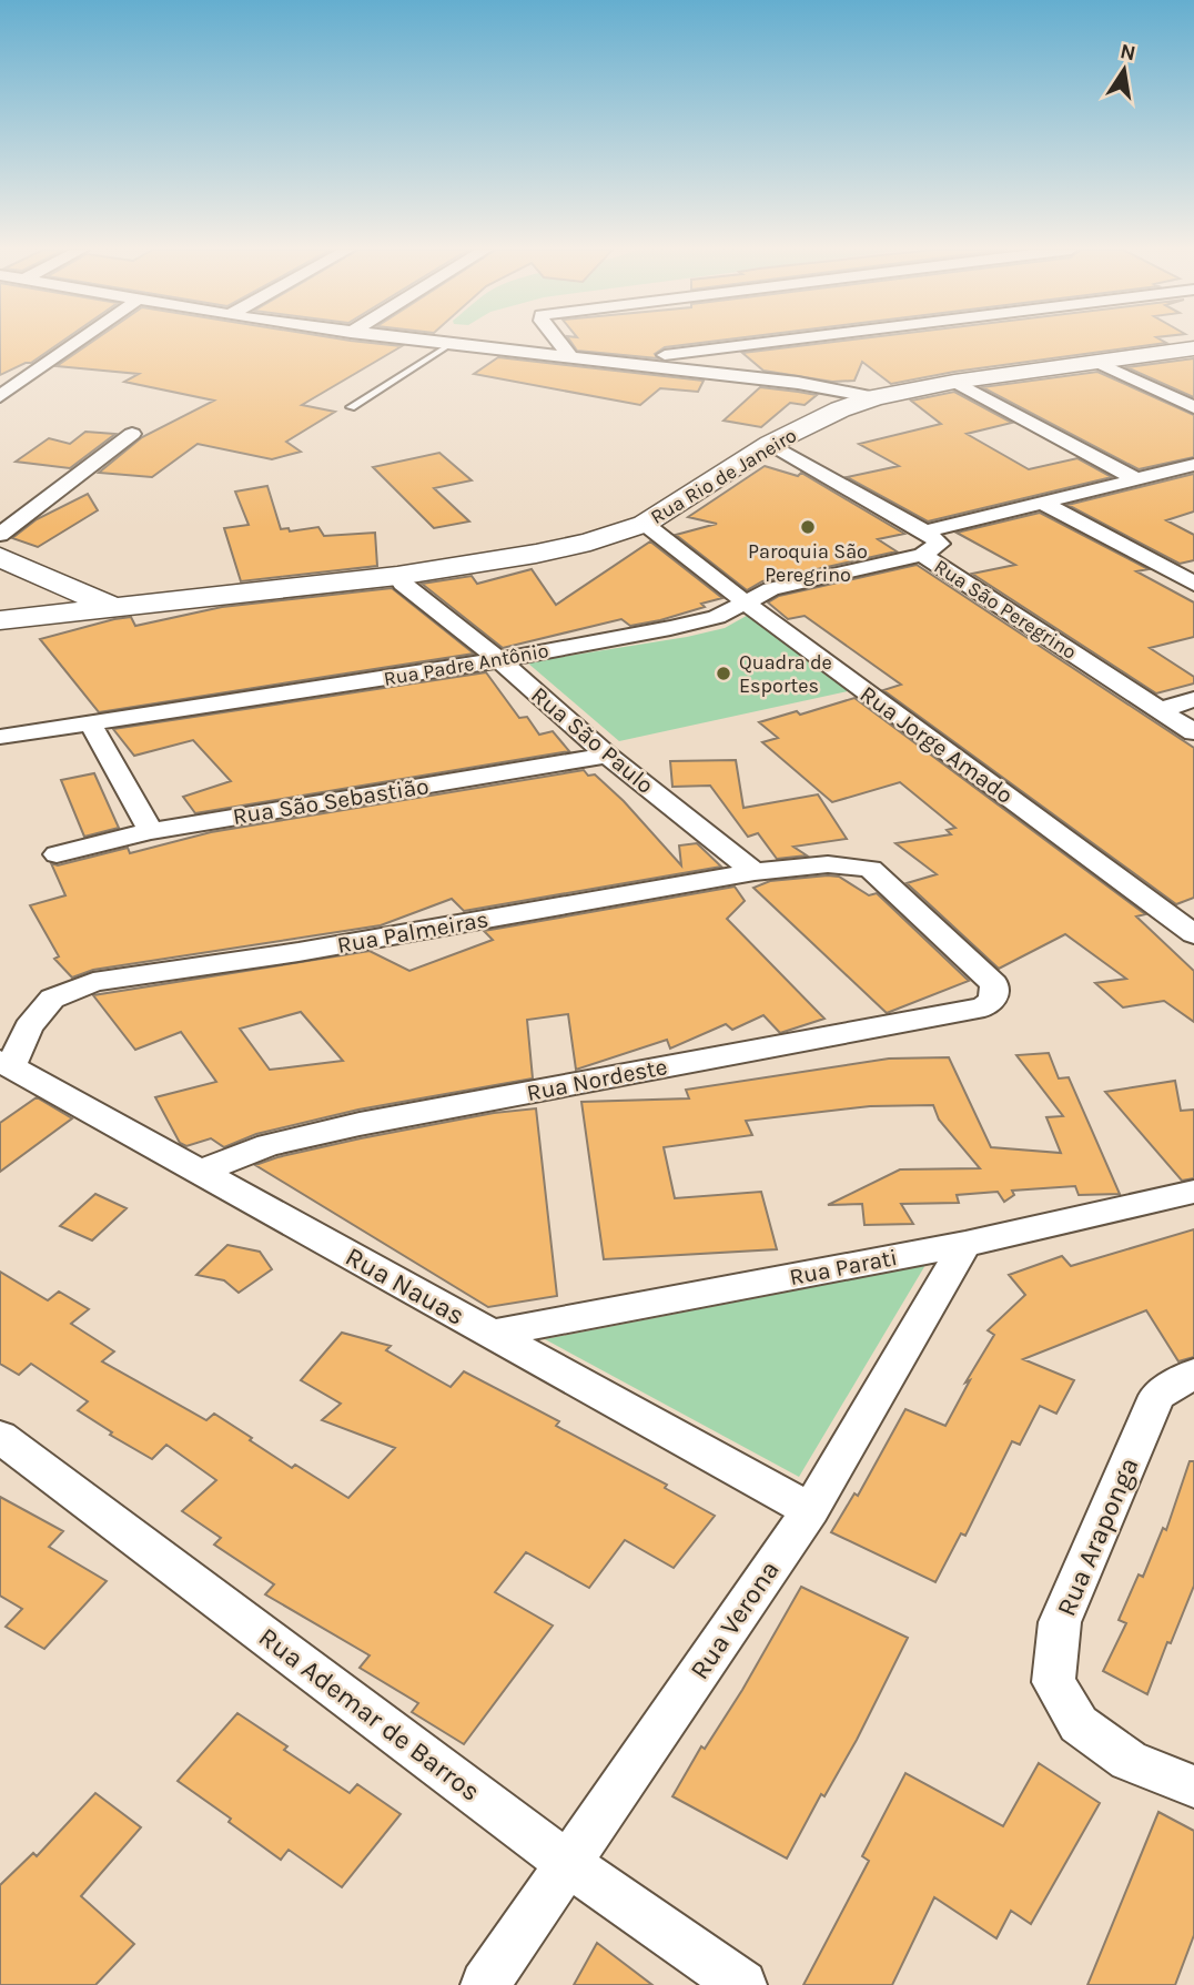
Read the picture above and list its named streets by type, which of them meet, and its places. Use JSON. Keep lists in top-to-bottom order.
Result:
{
  "streets": {
    "main road": ["Rua Rio de Janeiro"],
    "street": [
      "Rua São Peregrino",
      "Rua Padre Antônio",
      "Rua São Paulo",
      "Rua Jorge Amado",
      "Rua São Sebastião",
      "Rua Palmeiras",
      "Rua Nordeste",
      "Rua Parati",
      "Rua Nauas",
      "Rua Araponga",
      "Rua Verona",
      "Rua Ademar de Barros"
    ]
  },
  "crossings": [
    ["Rua Rio de Janeiro", "Rua São Peregrino"],
    ["Rua Rio de Janeiro", "Rua São Paulo"],
    ["Rua Rio de Janeiro", "Rua Jorge Amado"],
    ["Rua São Peregrino", "Rua Padre Antônio"],
    ["Rua Padre Antônio", "Rua São Paulo"],
    ["Rua Padre Antônio", "Rua Jorge Amado"],
    ["Rua São Paulo", "Rua São Sebastião"],
    ["Rua São Paulo", "Rua Palmeiras"],
    ["Rua Palmeiras", "Rua Nordeste"],
    ["Rua Palmeiras", "Rua Nauas"],
    ["Rua Nordeste", "Rua Nauas"],
    ["Rua Parati", "Rua Nauas"],
    ["Rua Parati", "Rua Verona"],
    ["Rua Nauas", "Rua Verona"],
    ["Rua Verona", "Rua Ademar de Barros"]
  ],
  "places": ["Paroquia São Peregrino", "Quadra de Esportes"],
  "north": "top"
}
